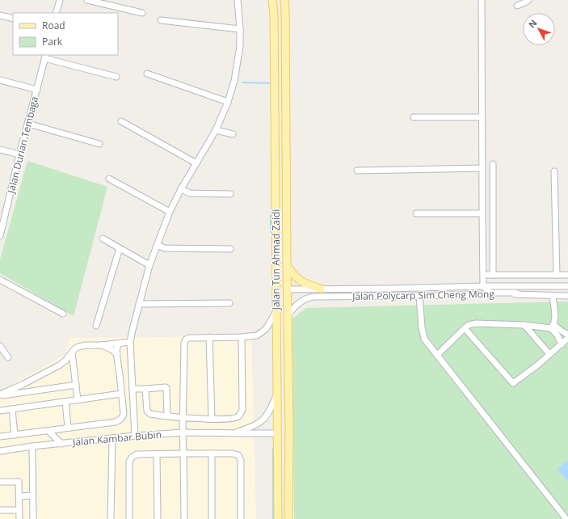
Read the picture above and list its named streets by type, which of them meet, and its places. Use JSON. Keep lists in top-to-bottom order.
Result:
{
  "streets": {
    "main road": ["Jalan Tun Ahmad Zaidi"],
    "street": ["Jalan Durian Tembaga", "Jalan Polycarp Sim Cheng Mong", "Jalan Kambar Bubin"]
  },
  "crossings": [
    ["Jalan Tun Ahmad Zaidi", "Jalan Polycarp Sim Cheng Mong"],
    ["Jalan Tun Ahmad Zaidi", "Jalan Kambar Bubin"]
  ],
  "legend": ["Road", "Park"],
  "north": "top left"
}
